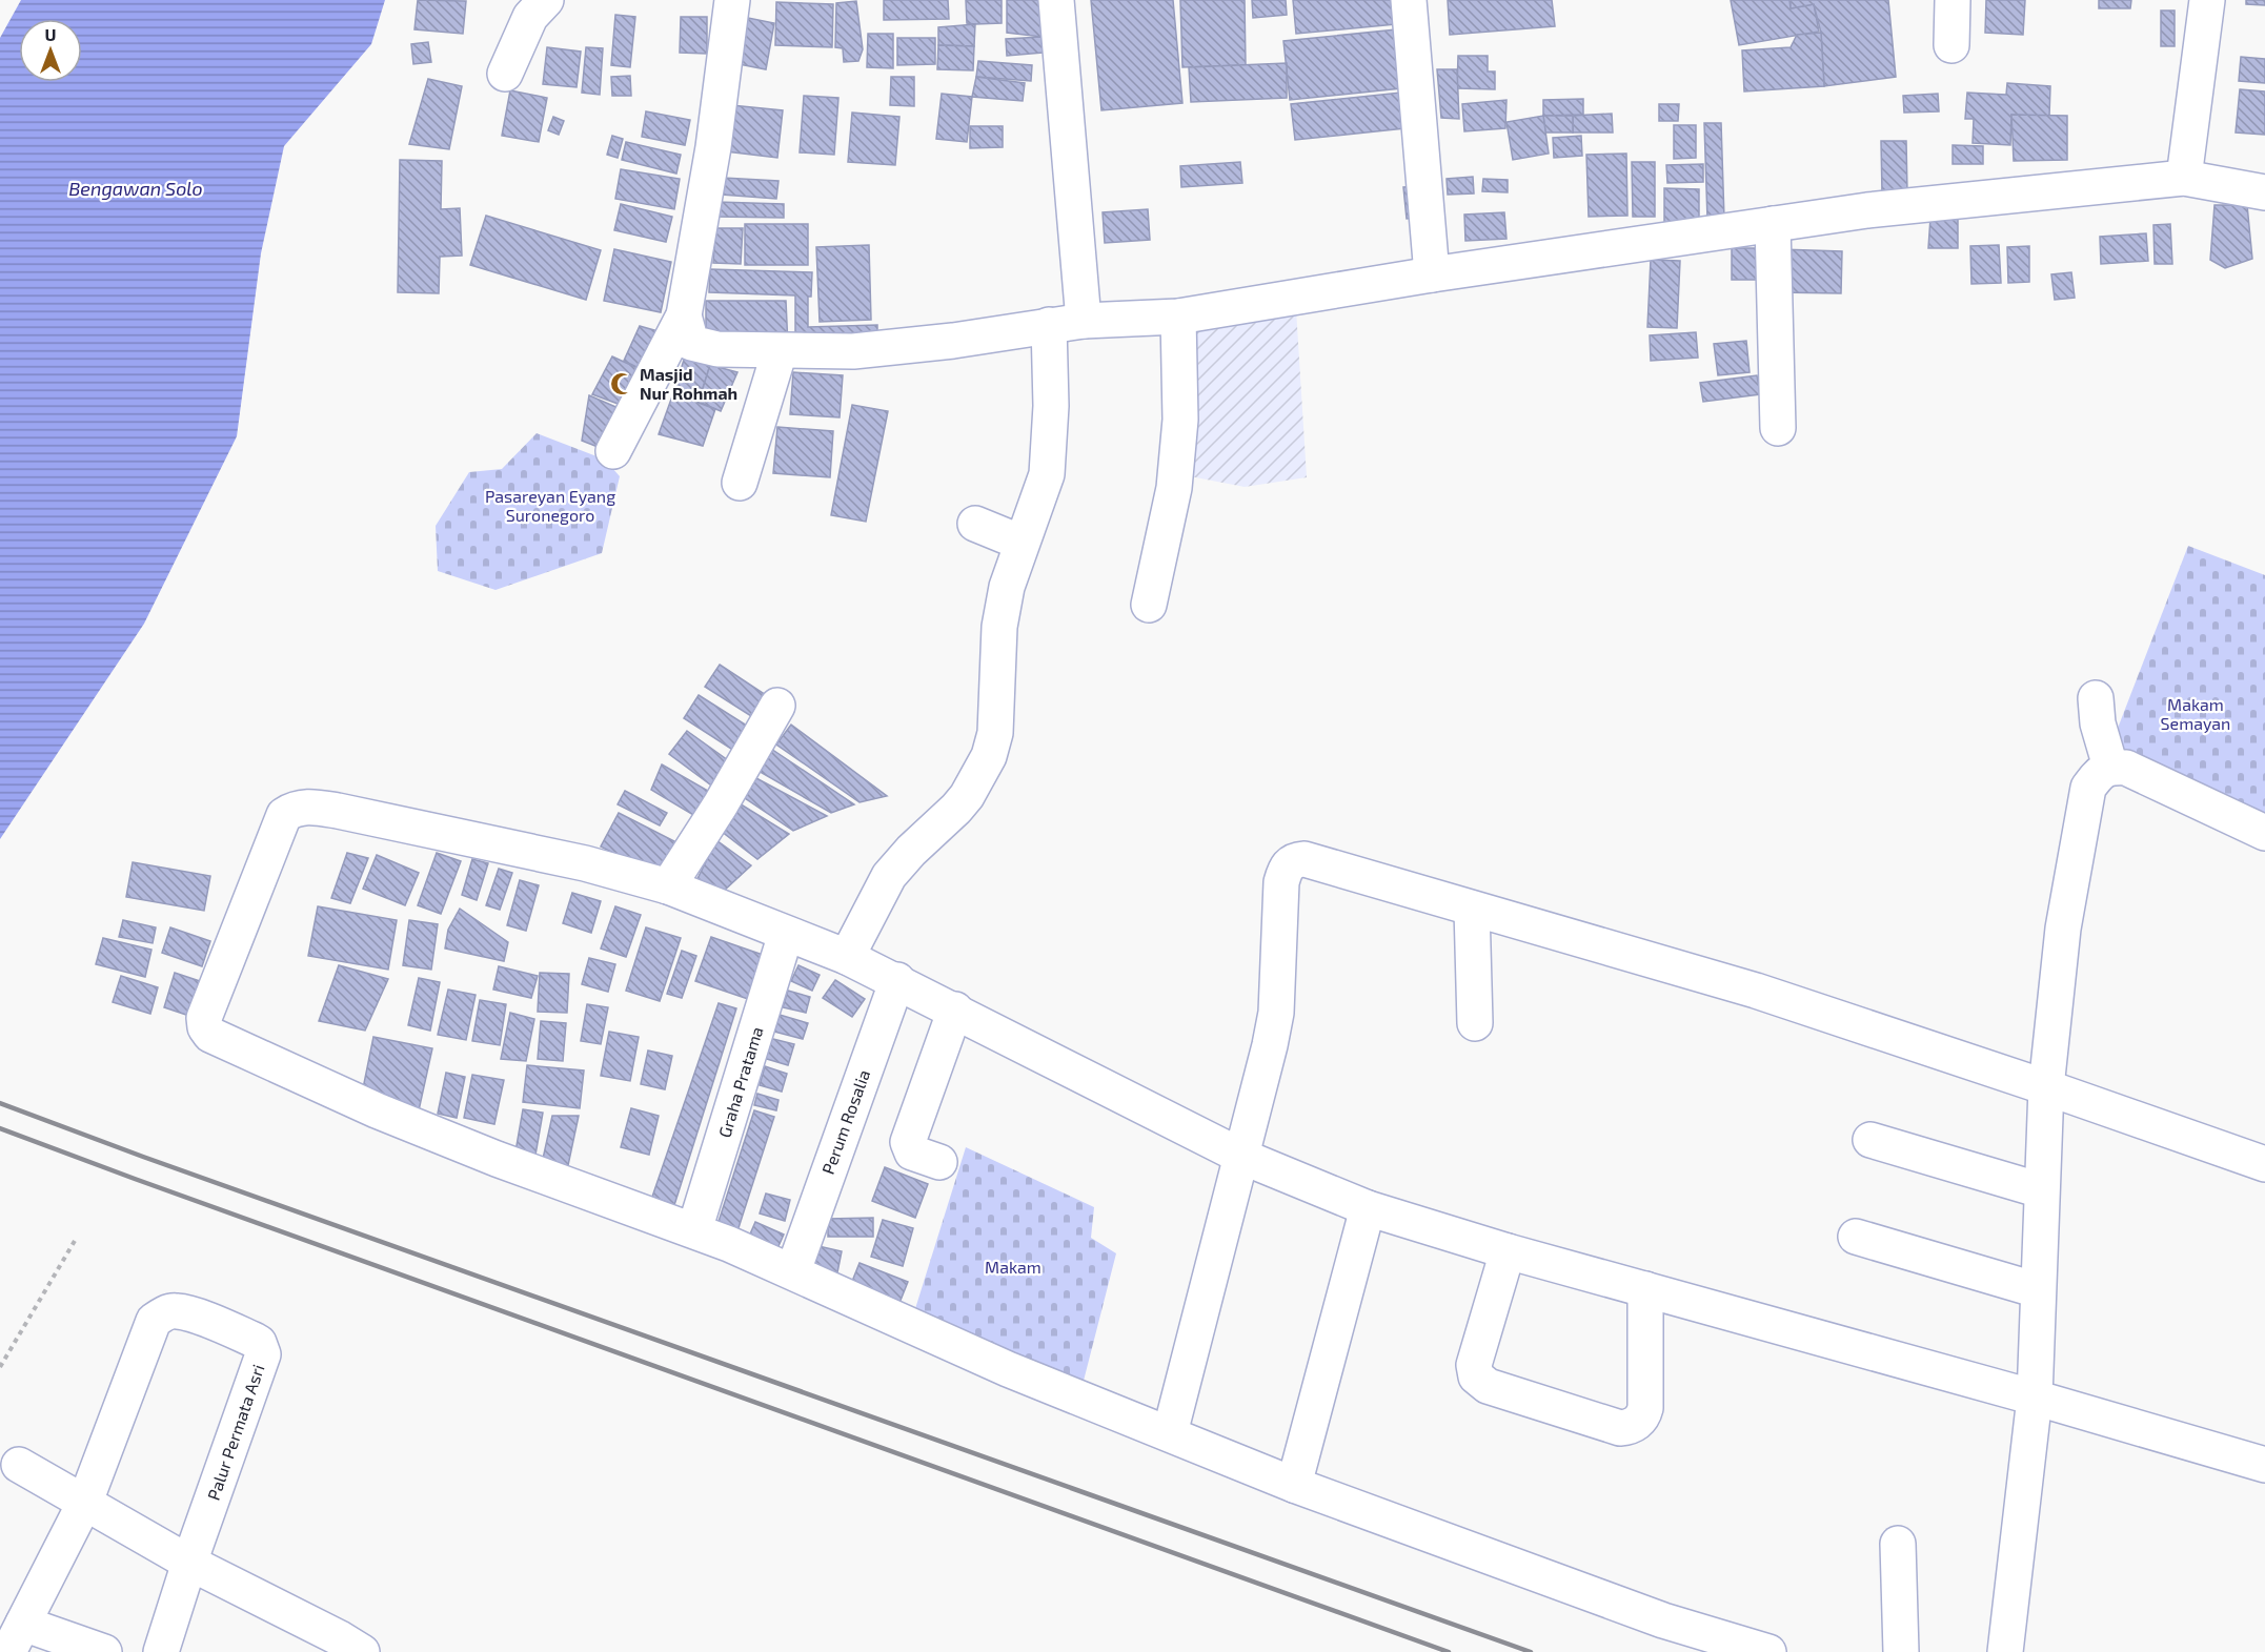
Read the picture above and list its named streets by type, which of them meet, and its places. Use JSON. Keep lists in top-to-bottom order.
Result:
{
  "streets": {
    "street": ["Graha Pratama", "Perum Rosalia", "Palur Permata Asri"]
  },
  "water": ["Bengawan Solo"],
  "parks": ["Pasareyan Eyang Suronegoro", "Makam Semayan", "Makam"],
  "places": {
    "mosque": ["Masjid Nur Rohmah"]
  },
  "north": "top"
}
